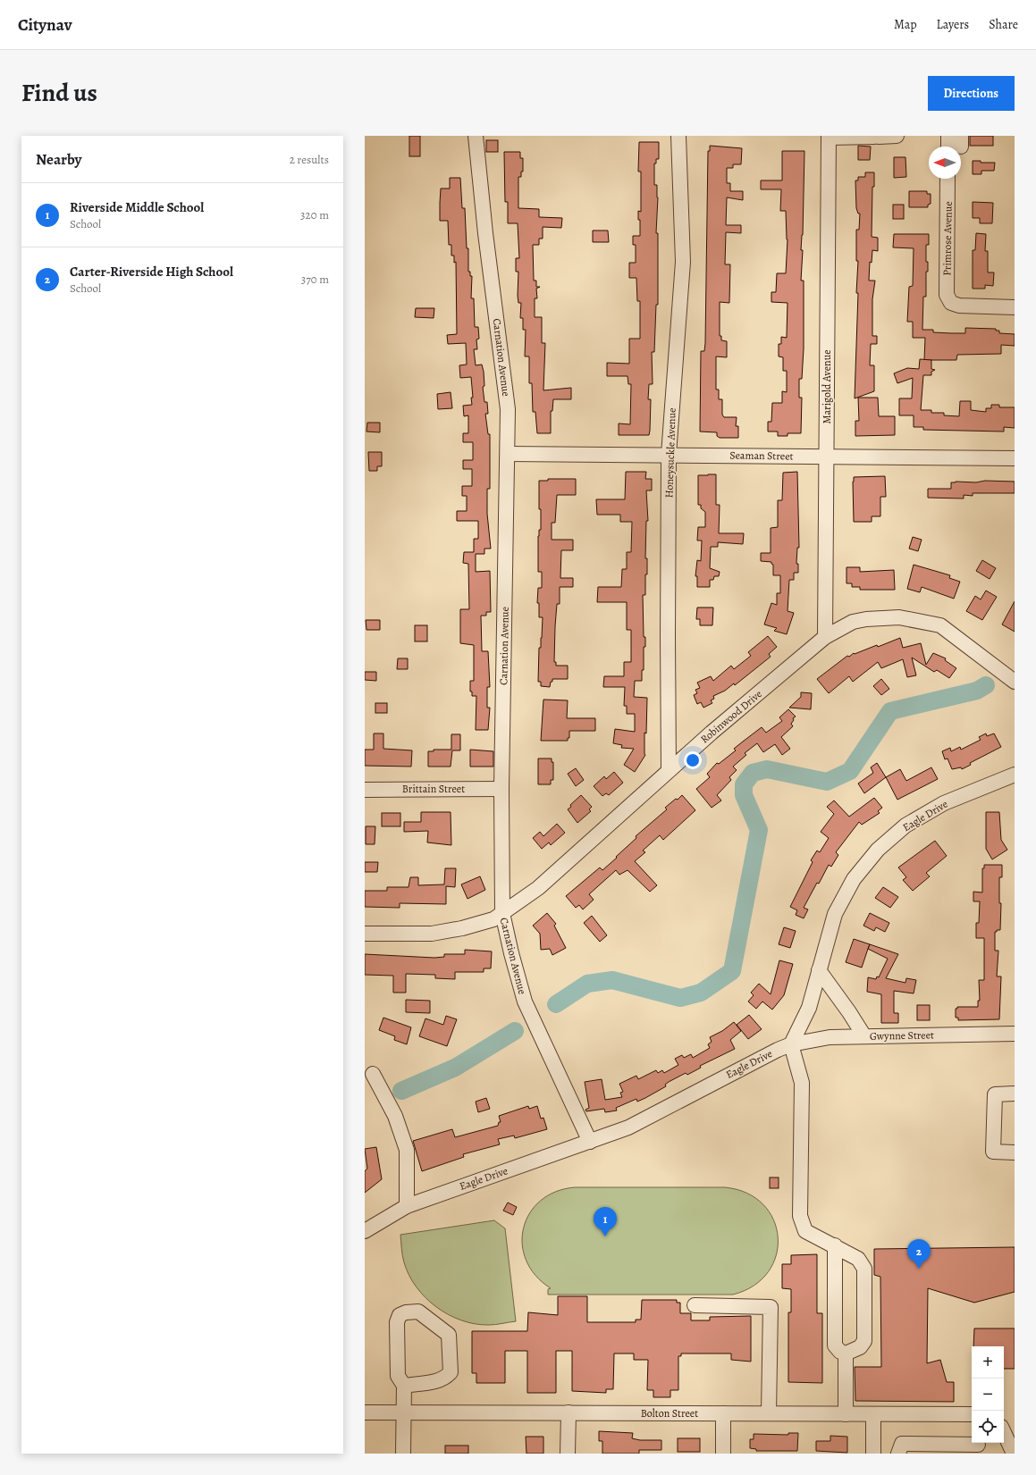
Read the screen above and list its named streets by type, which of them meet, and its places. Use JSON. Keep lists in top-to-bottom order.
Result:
{
  "streets": {
    "street": [
      "Primrose Avenue",
      "Carnation Avenue",
      "Marigold Avenue",
      "Honeysuckle Avenue",
      "Seaman Street",
      "Robinwood Drive",
      "Brittain Street",
      "Eagle Drive",
      "Gwynne Street",
      "Bolton Street"
    ]
  },
  "crossings": [
    ["Carnation Avenue", "Seaman Street"],
    ["Carnation Avenue", "Robinwood Drive"],
    ["Carnation Avenue", "Brittain Street"],
    ["Carnation Avenue", "Eagle Drive"],
    ["Marigold Avenue", "Seaman Street"],
    ["Marigold Avenue", "Robinwood Drive"],
    ["Honeysuckle Avenue", "Seaman Street"],
    ["Honeysuckle Avenue", "Robinwood Drive"],
    ["Eagle Drive", "Gwynne Street"]
  ],
  "north": "left",
  "page": {
    "header": "Citynav",
    "nav": ["Map", "Layers", "Share"],
    "title": "Find us",
    "buttons": "Directions",
    "heading": ["Nearby", "2 results"],
    "list": [
      {
        "mark": "1",
        "name": "Riverside Middle School",
        "note": "School",
        "value": "320 m"
      },
      {
        "mark": "2",
        "name": "Carter-Riverside High School",
        "note": "School",
        "value": "370 m"
      }
    ],
    "pins": ["1", "2"],
    "map_buttons": ["+", "−"]
  }
}
